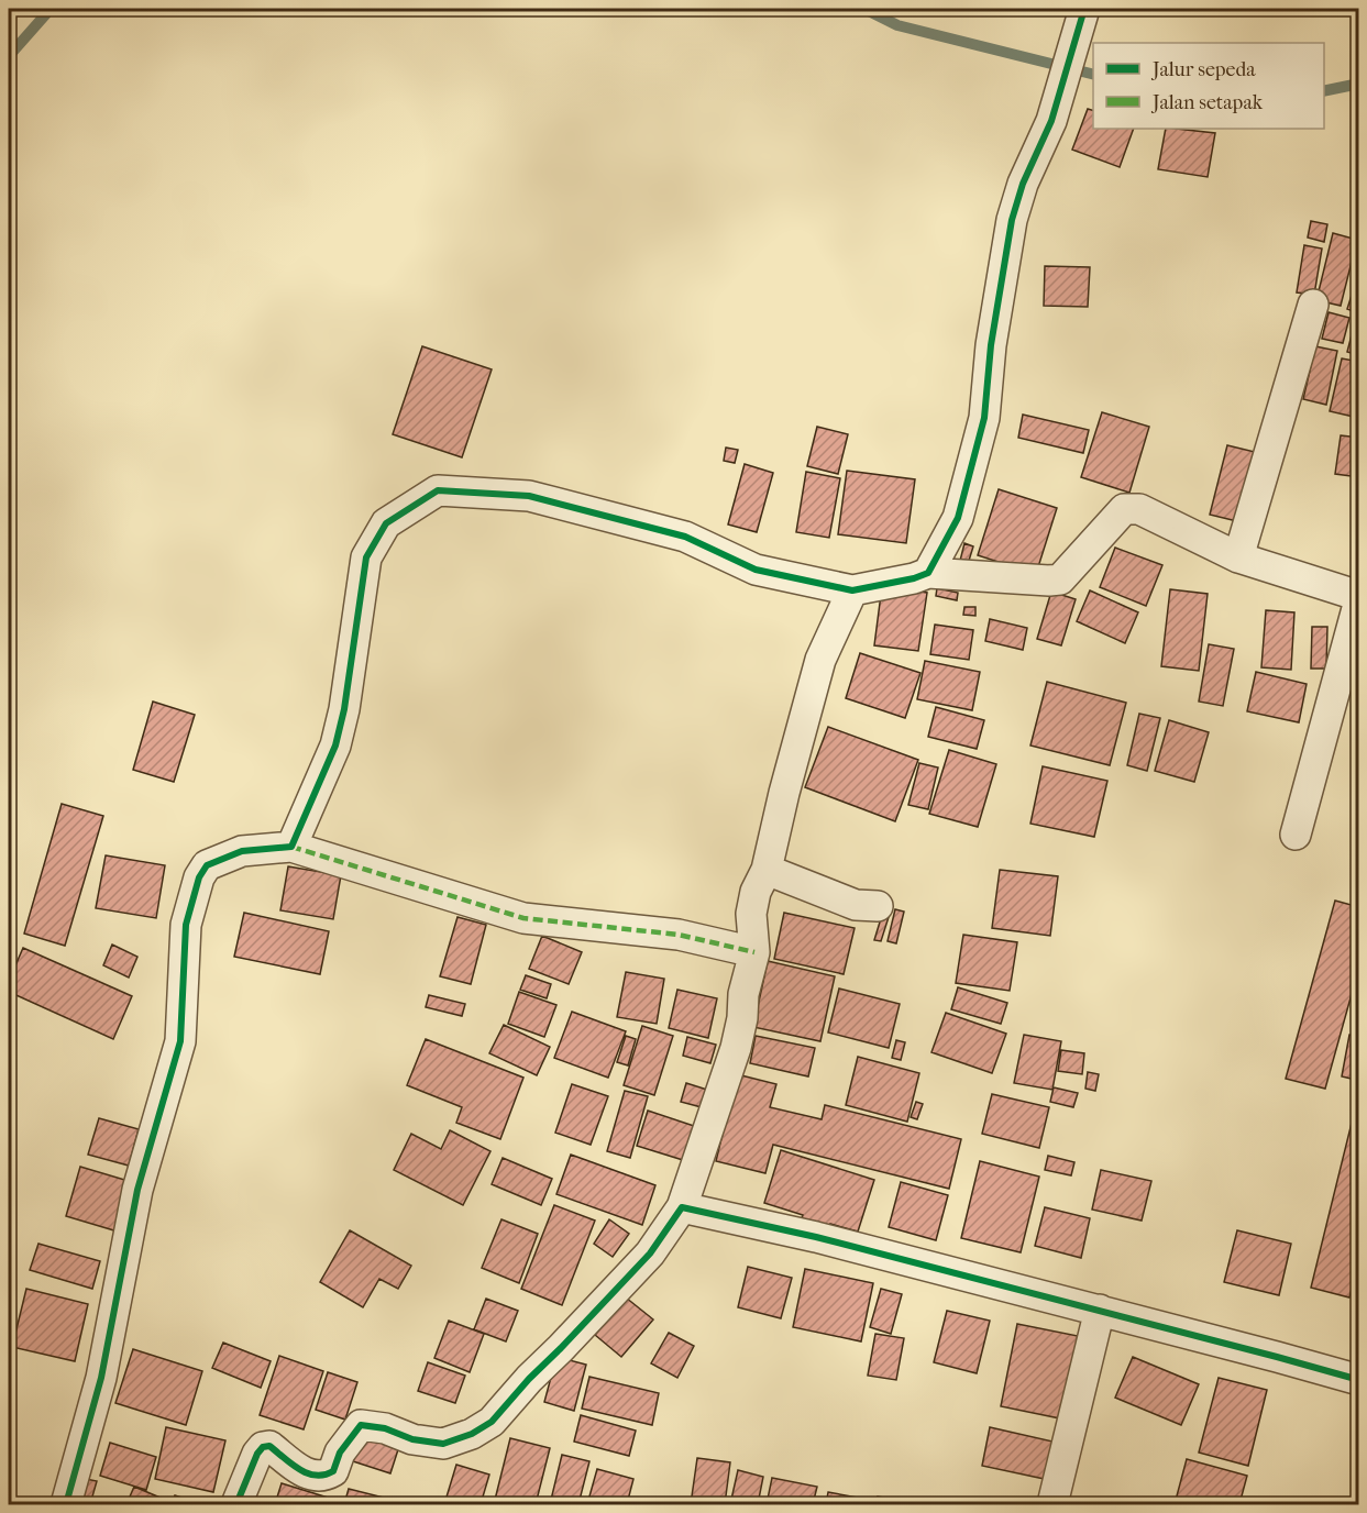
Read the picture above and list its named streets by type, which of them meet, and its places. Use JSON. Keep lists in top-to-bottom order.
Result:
{
  "legend": ["Jalur sepeda", "Jalan setapak"]
}
